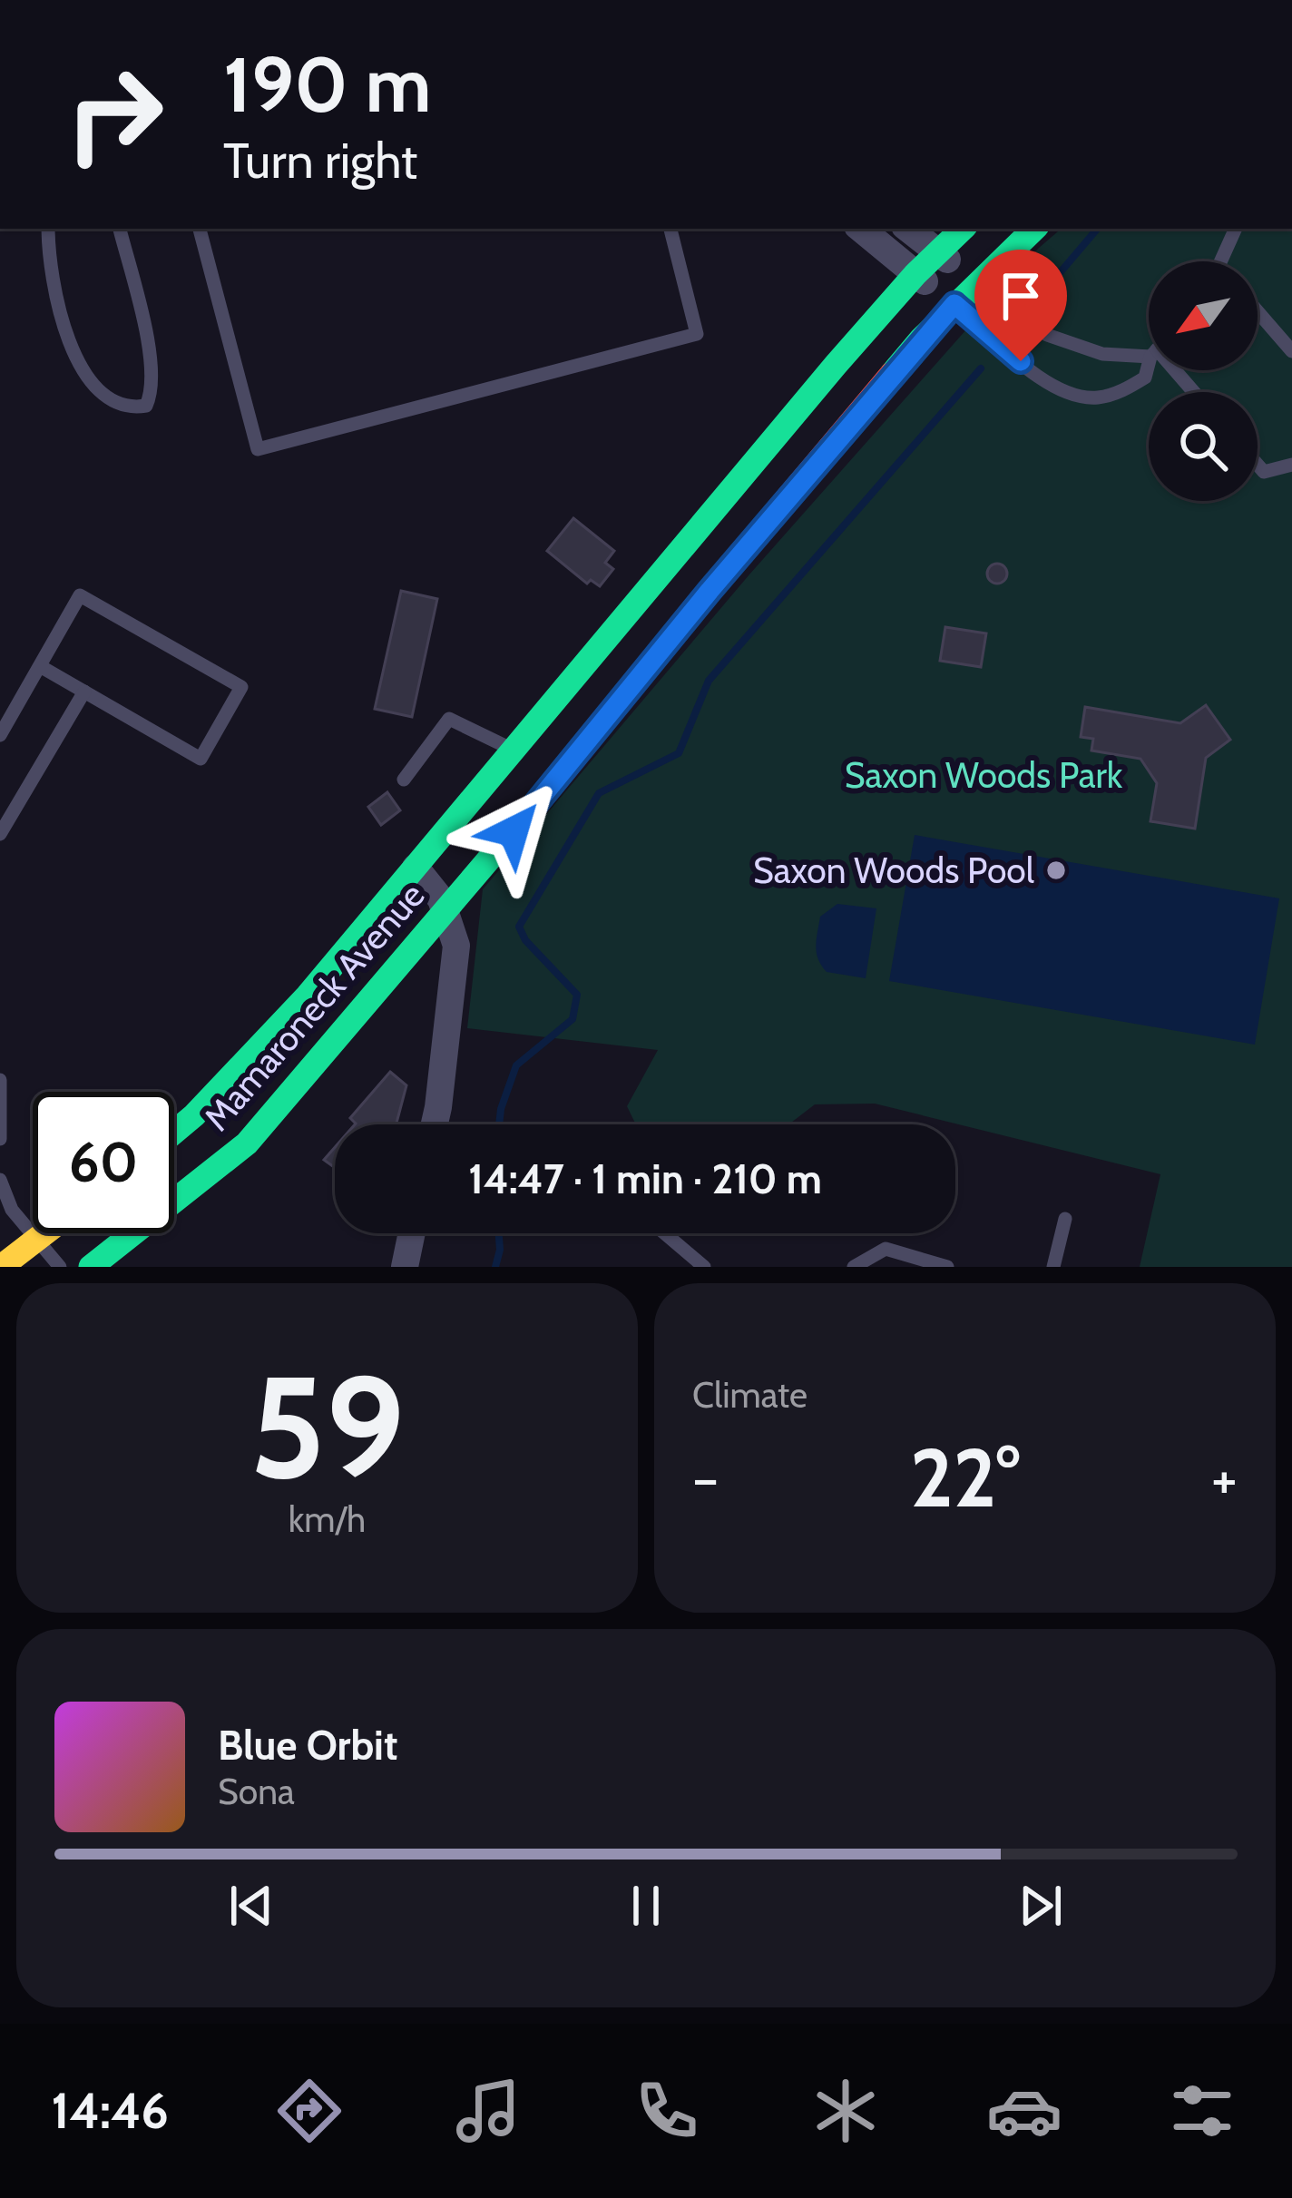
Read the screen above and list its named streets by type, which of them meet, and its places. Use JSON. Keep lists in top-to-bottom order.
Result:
{
  "streets": {
    "main road": ["Mamaroneck Avenue"]
  },
  "parks": ["Saxon Woods Park"],
  "places": ["Saxon Woods Pool"],
  "north": "bottom left",
  "page": {
    "turn": ["190 m", "Turn right"],
    "limit": "60",
    "trip": "14:47 · 1 min · 210 m",
    "tile": [
      ["59", "km/h"],
      "Climate"
    ],
    "heat": ["−", "22°", "+"],
    "song": ["Blue Orbit", "Sona"],
    "tabs": "14:46"
  }
}
